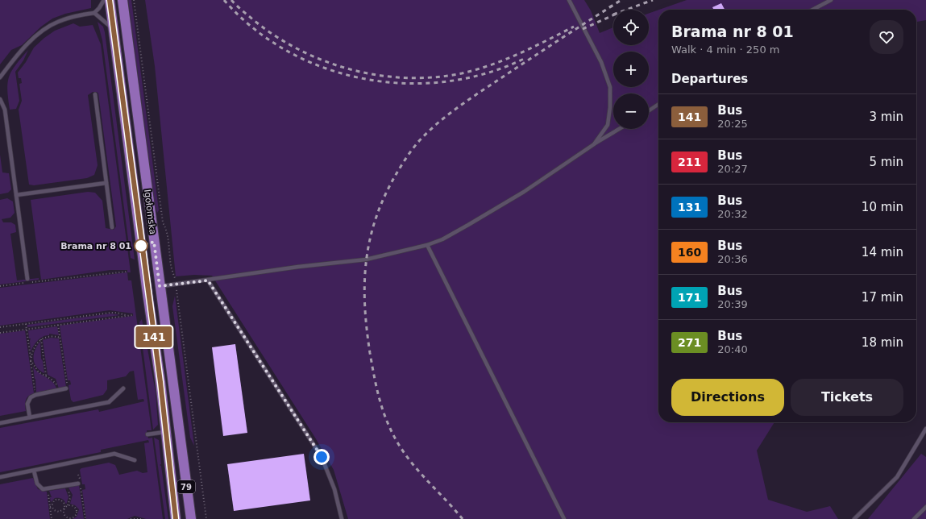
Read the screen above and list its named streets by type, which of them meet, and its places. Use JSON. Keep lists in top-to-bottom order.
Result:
{
  "streets": {
    "main road": ["Igołomska", "79"]
  },
  "places": ["Brama nr 8 01"],
  "lines": ["bus line 141"],
  "page": {
    "on_map": "141",
    "map_buttons": ["+", "−"],
    "heading": [
      ["Brama nr 8 01", "Walk · 4 min · 250 m"],
      "Departures"
    ],
    "list": [
      {
        "mark": "141",
        "name": "Bus",
        "note": "20:25",
        "value": "3 min"
      },
      {
        "mark": "211",
        "name": "Bus",
        "note": "20:27",
        "value": "5 min"
      },
      {
        "mark": "131",
        "name": "Bus",
        "note": "20:32",
        "value": "10 min"
      },
      {
        "mark": "160",
        "name": "Bus",
        "note": "20:36",
        "value": "14 min"
      },
      {
        "mark": "171",
        "name": "Bus",
        "note": "20:39",
        "value": "17 min"
      },
      {
        "mark": "271",
        "name": "Bus",
        "note": "20:40",
        "value": "18 min"
      }
    ],
    "buttons": ["Directions", "Tickets"]
  }
}
